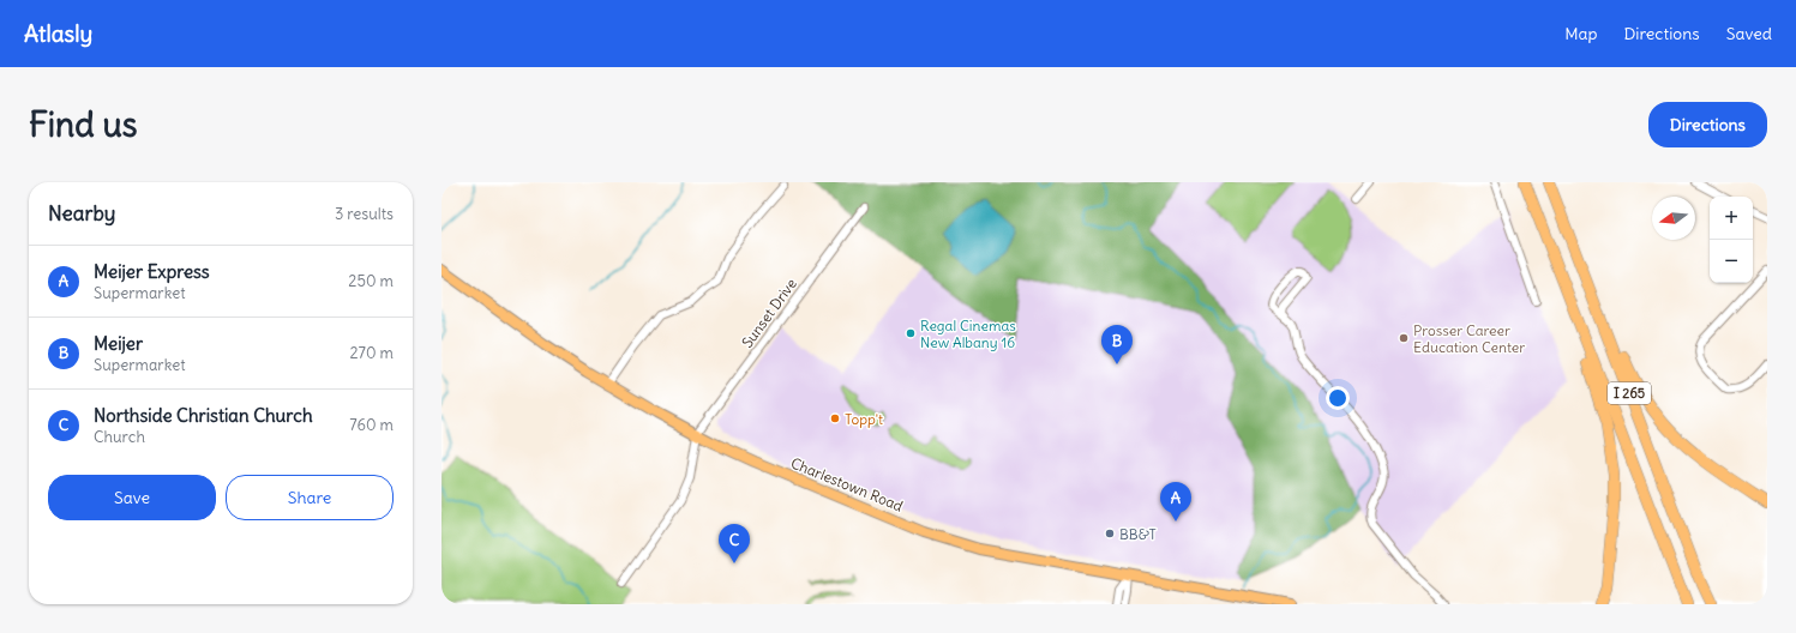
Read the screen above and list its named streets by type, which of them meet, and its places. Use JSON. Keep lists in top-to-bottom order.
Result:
{
  "streets": {
    "highway": ["I 265"],
    "main road": ["Charlestown Road"],
    "street": ["Sunset Drive"]
  },
  "crossings": [
    ["Sunset Drive", "Charlestown Road"]
  ],
  "places": [
    "Regal Cinemas New Albany 16",
    "Prosser Career Education Center",
    "Topp't",
    "BB&T"
  ],
  "north": "left",
  "page": {
    "header": "Atlasly",
    "nav": ["Map", "Directions", "Saved"],
    "buttons": [
      "Directions",
      ["Save", "Share"]
    ],
    "title": "Find us",
    "heading": ["Nearby", "3 results"],
    "map_buttons": ["+", "−"],
    "list": [
      {
        "mark": "A",
        "name": "Meijer Express",
        "note": "Supermarket",
        "value": "250 m"
      },
      {
        "mark": "B",
        "name": "Meijer",
        "note": "Supermarket",
        "value": "270 m"
      },
      {
        "mark": "C",
        "name": "Northside Christian Church",
        "note": "Church",
        "value": "760 m"
      }
    ],
    "pins": ["B", "A", "C"]
  }
}
